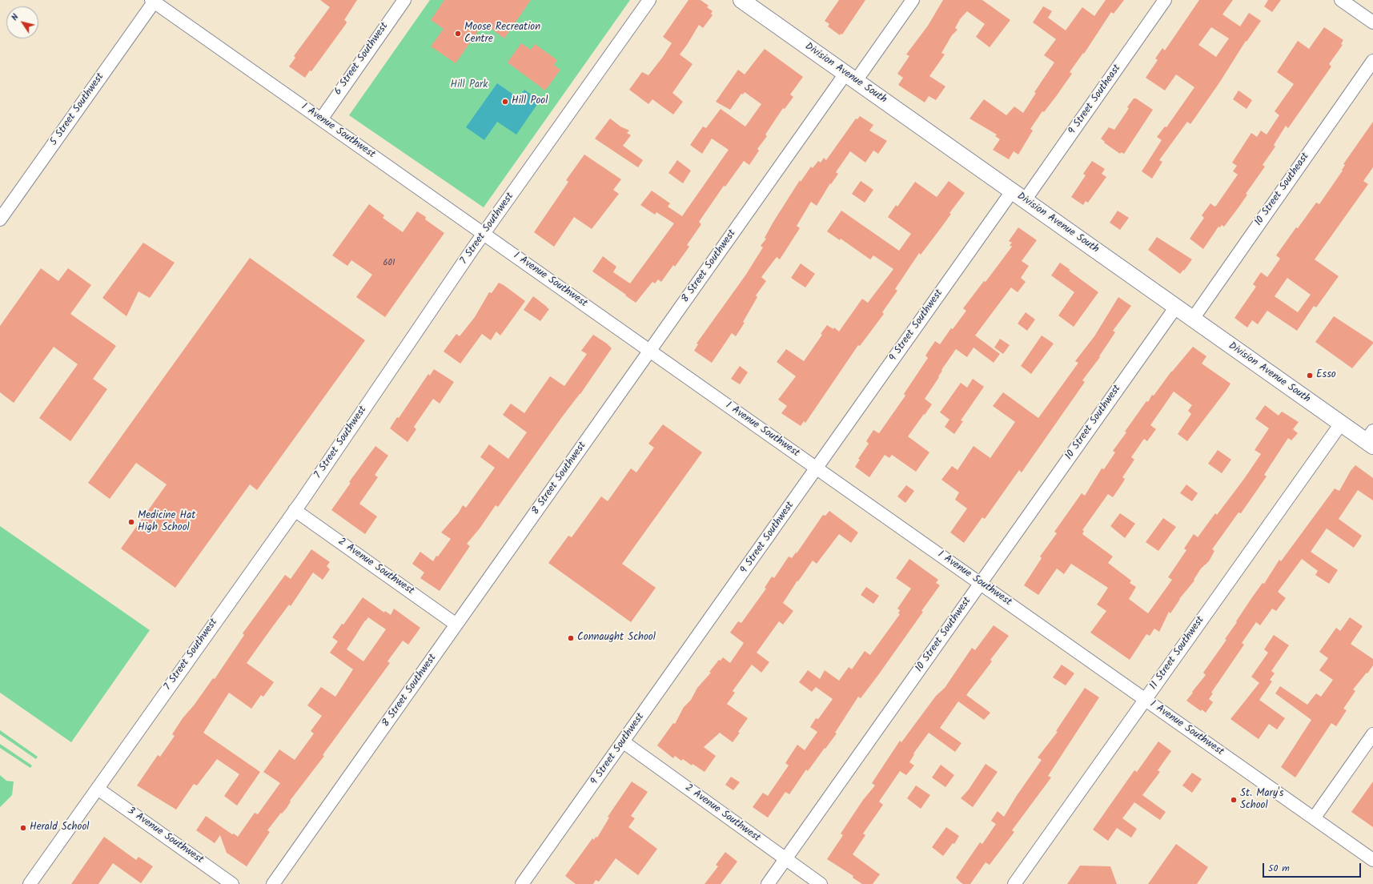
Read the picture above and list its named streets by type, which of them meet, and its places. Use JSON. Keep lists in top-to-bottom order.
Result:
{
  "streets": {
    "street": [
      "6 Street Southwest",
      "Division Avenue South",
      "9 Street Southeast",
      "5 Street Southwest",
      "1 Avenue Southwest",
      "10 Street Southeast",
      "7 Street Southwest",
      "8 Street Southwest",
      "9 Street Southwest",
      "10 Street Southwest",
      "2 Avenue Southwest",
      "11 Street Southwest",
      "3 Avenue Southwest"
    ]
  },
  "crossings": [
    ["6 Street Southwest", "1 Avenue Southwest"],
    ["Division Avenue South", "9 Street Southeast"],
    ["Division Avenue South", "10 Street Southeast"],
    ["Division Avenue South", "8 Street Southwest"],
    ["Division Avenue South", "9 Street Southwest"],
    ["Division Avenue South", "10 Street Southwest"],
    ["Division Avenue South", "11 Street Southwest"],
    ["5 Street Southwest", "1 Avenue Southwest"],
    ["1 Avenue Southwest", "7 Street Southwest"],
    ["1 Avenue Southwest", "8 Street Southwest"],
    ["1 Avenue Southwest", "9 Street Southwest"],
    ["1 Avenue Southwest", "10 Street Southwest"],
    ["1 Avenue Southwest", "11 Street Southwest"],
    ["7 Street Southwest", "2 Avenue Southwest"],
    ["7 Street Southwest", "3 Avenue Southwest"],
    ["8 Street Southwest", "2 Avenue Southwest"],
    ["9 Street Southwest", "2 Avenue Southwest"],
    ["10 Street Southwest", "2 Avenue Southwest"]
  ],
  "parks": ["Hill Park"],
  "places": [
    "Moose Recreation Centre",
    "Hill Pool",
    "Esso",
    "Medicine Hat High School",
    "Connaught School",
    "St. Mary's School",
    "Herald School"
  ],
  "house_numbers": ["601"],
  "scale_bar": "50 m",
  "north": "top left"
}
